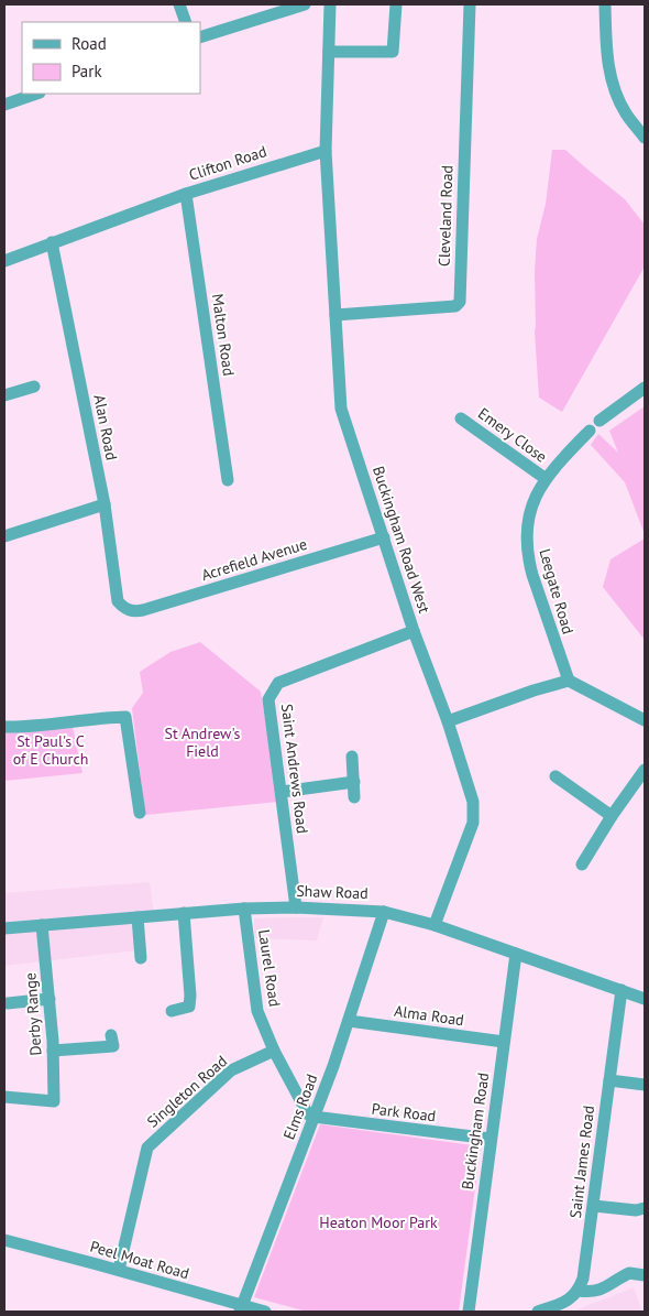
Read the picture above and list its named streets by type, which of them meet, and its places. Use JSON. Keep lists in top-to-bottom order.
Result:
{
  "streets": {
    "street": [
      "Clifton Road",
      "Cleveland Road",
      "Malton Road",
      "Alan Road",
      "Emery Close",
      "Buckingham Road West",
      "Acrefield Avenue",
      "Leegate Road",
      "Saint Andrews Road",
      "Shaw Road",
      "Laurel Road",
      "Derby Range",
      "Alma Road",
      "Singleton Road",
      "Elms Road",
      "Park Road",
      "Buckingham Road",
      "Saint James Road",
      "Peel Moat Road"
    ]
  },
  "crossings": [
    ["Clifton Road", "Malton Road"],
    ["Clifton Road", "Alan Road"],
    ["Clifton Road", "Buckingham Road West"],
    ["Cleveland Road", "Buckingham Road West"],
    ["Alan Road", "Acrefield Avenue"],
    ["Emery Close", "Leegate Road"],
    ["Buckingham Road West", "Acrefield Avenue"],
    ["Buckingham Road West", "Saint Andrews Road"],
    ["Buckingham Road West", "Shaw Road"],
    ["Saint Andrews Road", "Shaw Road"],
    ["Shaw Road", "Laurel Road"],
    ["Shaw Road", "Derby Range"],
    ["Shaw Road", "Elms Road"],
    ["Shaw Road", "Buckingham Road"],
    ["Shaw Road", "Saint James Road"],
    ["Laurel Road", "Singleton Road"],
    ["Laurel Road", "Elms Road"],
    ["Laurel Road", "Park Road"],
    ["Alma Road", "Elms Road"],
    ["Alma Road", "Buckingham Road"],
    ["Singleton Road", "Peel Moat Road"],
    ["Elms Road", "Park Road"],
    ["Elms Road", "Peel Moat Road"],
    ["Park Road", "Buckingham Road"]
  ],
  "parks": ["St Andrew's Field", "St Paul's C of E Church", "Heaton Moor Park"],
  "legend": ["Road", "Park"]
}
